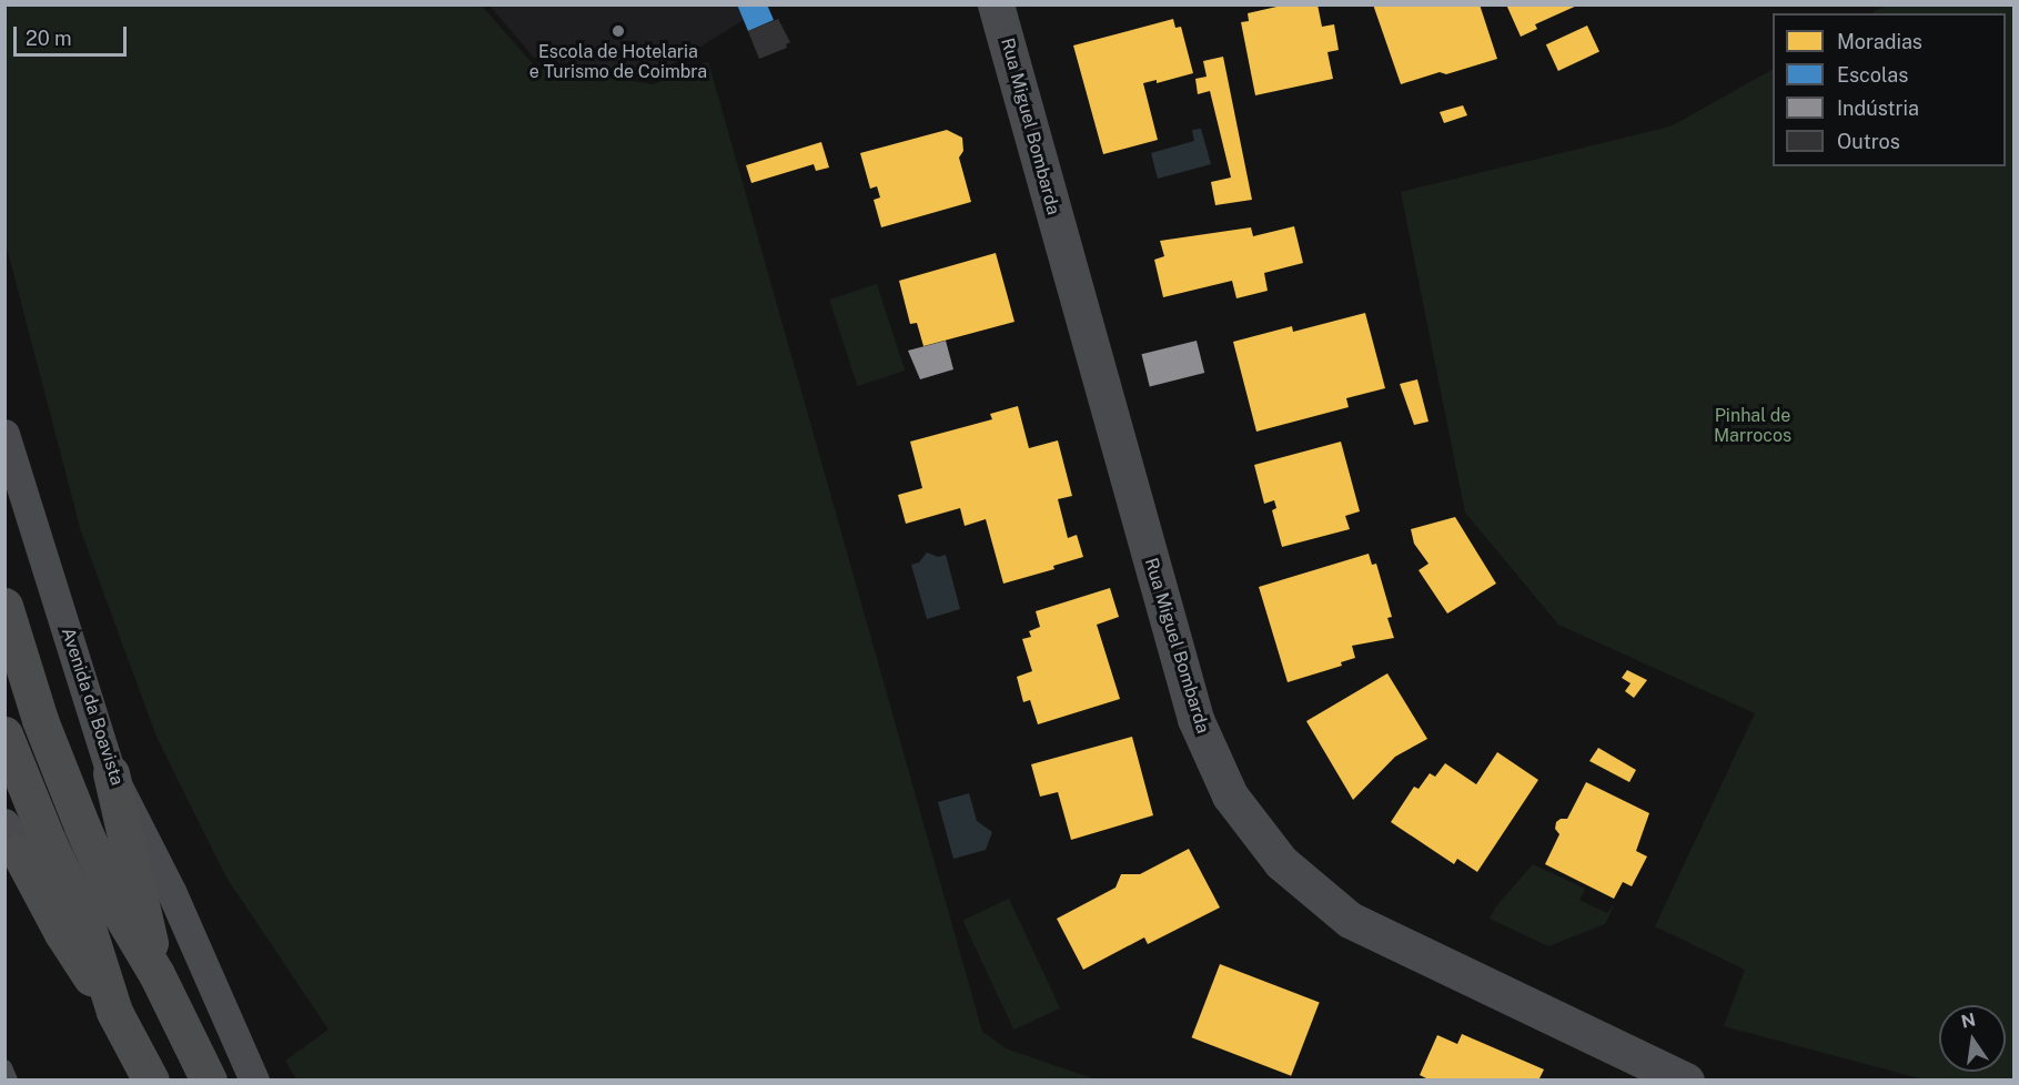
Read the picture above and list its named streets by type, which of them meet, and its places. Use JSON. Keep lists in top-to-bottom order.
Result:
{
  "streets": {
    "street": ["Rua Miguel Bombarda", "Avenida da Boavista"]
  },
  "parks": ["Pinhal de Marrocos"],
  "places": ["Escola de Hotelaria e Turismo de Coimbra"],
  "legend": [
    "Moradias",
    "Escolas",
    "Indústria",
    "Outros"
  ],
  "scale_bar": "20 m",
  "north": "top"
}
